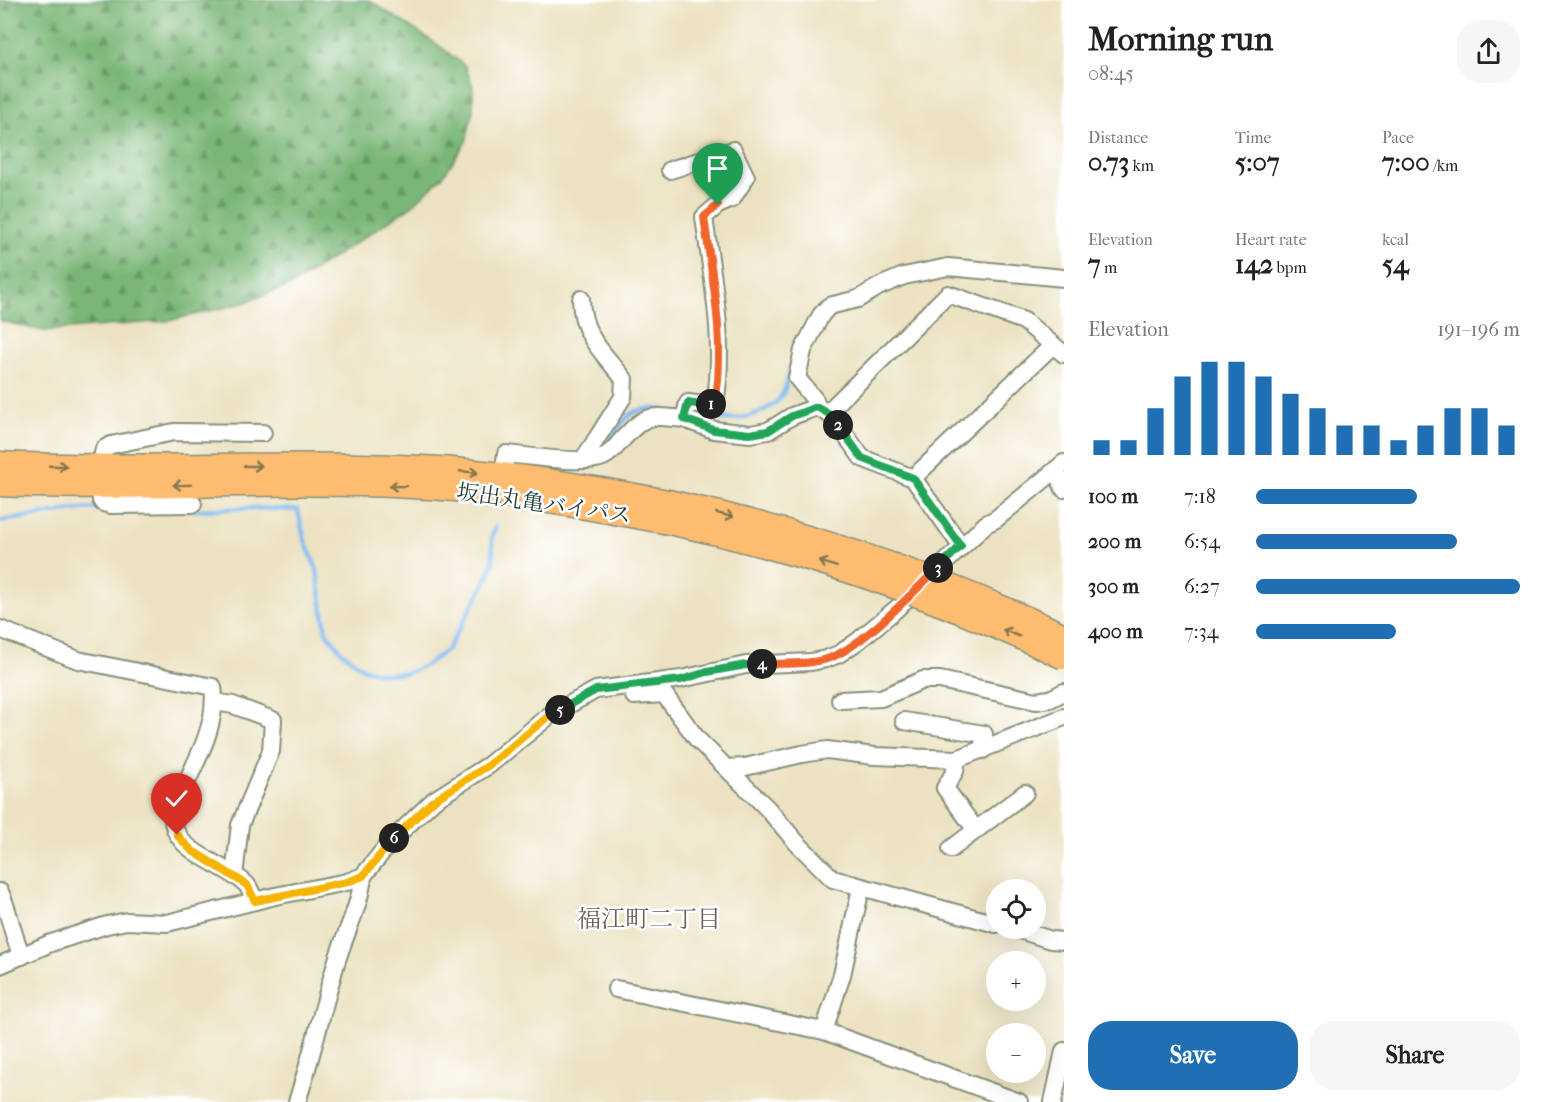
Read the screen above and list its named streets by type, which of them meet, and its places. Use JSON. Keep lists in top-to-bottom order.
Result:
{
  "streets": {
    "highway": ["坂出丸亀バイパス"]
  },
  "districts": ["福江町二丁目"],
  "page": {
    "heading": ["Morning run", "08:45"],
    "stats": [
      ["Distance", "0.73 km"],
      ["Time", "5:07"],
      ["Pace", "7:00 /km"],
      ["Elevation", "7 m"],
      ["Heart rate", "142 bpm"],
      ["kcal", "54"]
    ],
    "chart": ["Elevation", "191–196 m"],
    "pins": [
      "1",
      "2",
      "3",
      "4",
      "5",
      "6"
    ],
    "list": [
      {
        "name": "100 m",
        "note": "7:18"
      },
      {
        "name": "200 m",
        "note": "6:54"
      },
      {
        "name": "300 m",
        "note": "6:27"
      },
      {
        "name": "400 m",
        "note": "7:34"
      }
    ],
    "map_buttons": ["+", "−"],
    "buttons": ["Save", "Share"]
  }
}
